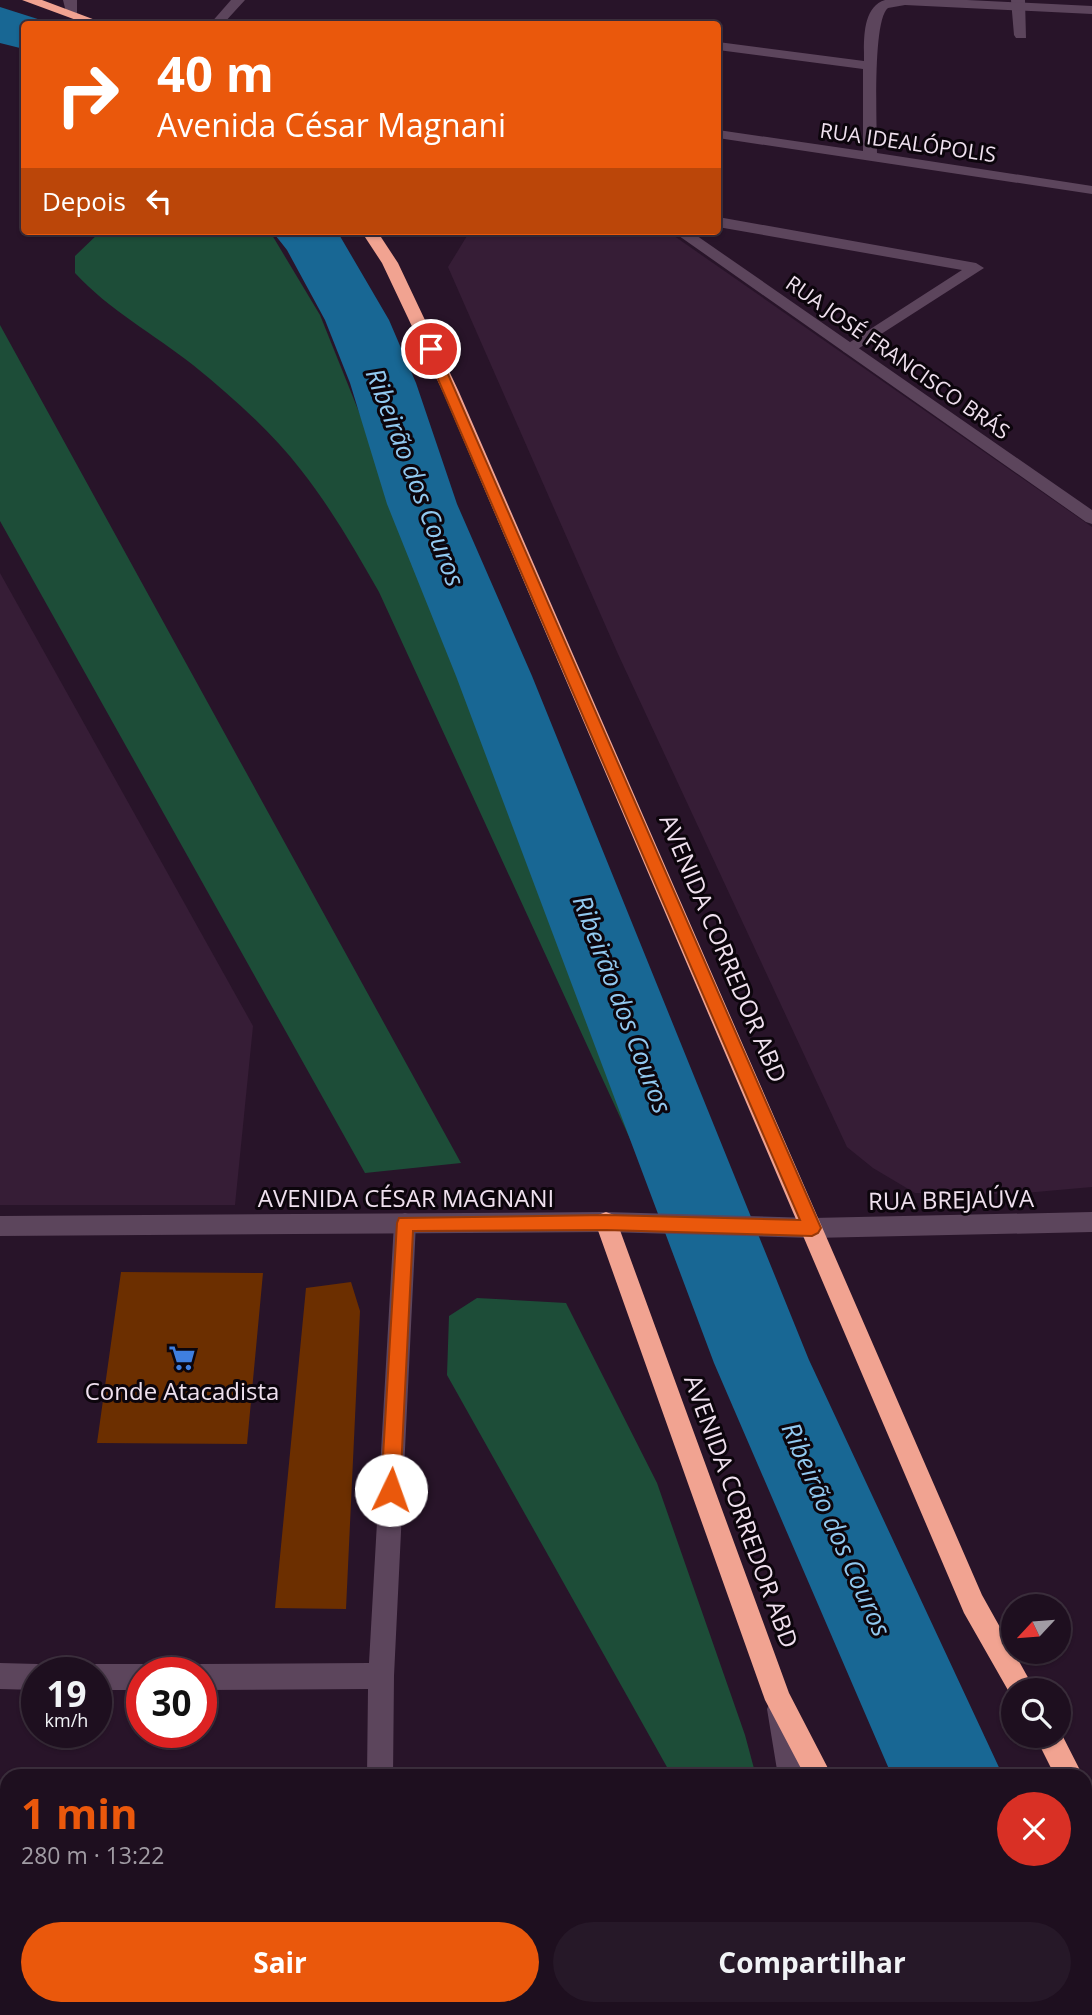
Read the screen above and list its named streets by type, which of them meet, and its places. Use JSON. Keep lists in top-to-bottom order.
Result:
{
  "streets": {
    "highway": ["AVENIDA CORREDOR ABD"],
    "street": [
      "RUA IDEALÓPOLIS",
      "RUA JOSÉ FRANCISCO BRÁS",
      "AVENIDA CÉSAR MAGNANI",
      "RUA BREJAÚVA"
    ]
  },
  "crossings": [
    ["AVENIDA CORREDOR ABD", "AVENIDA CÉSAR MAGNANI"],
    ["AVENIDA CORREDOR ABD", "RUA BREJAÚVA"],
    ["AVENIDA CÉSAR MAGNANI", "RUA BREJAÚVA"]
  ],
  "water": ["Ribeirão dos Couros"],
  "places": {
    "supermarket": ["Conde Atacadista"]
  },
  "north": "bottom left",
  "page": {
    "turn": ["40 m", "Avenida César Magnani"],
    "then": "Depois",
    "speed": "19 km/h",
    "limit": "30",
    "heading": ["1 min", "280 m · 13:22"],
    "buttons": ["Sair", "Compartilhar"]
  }
}
